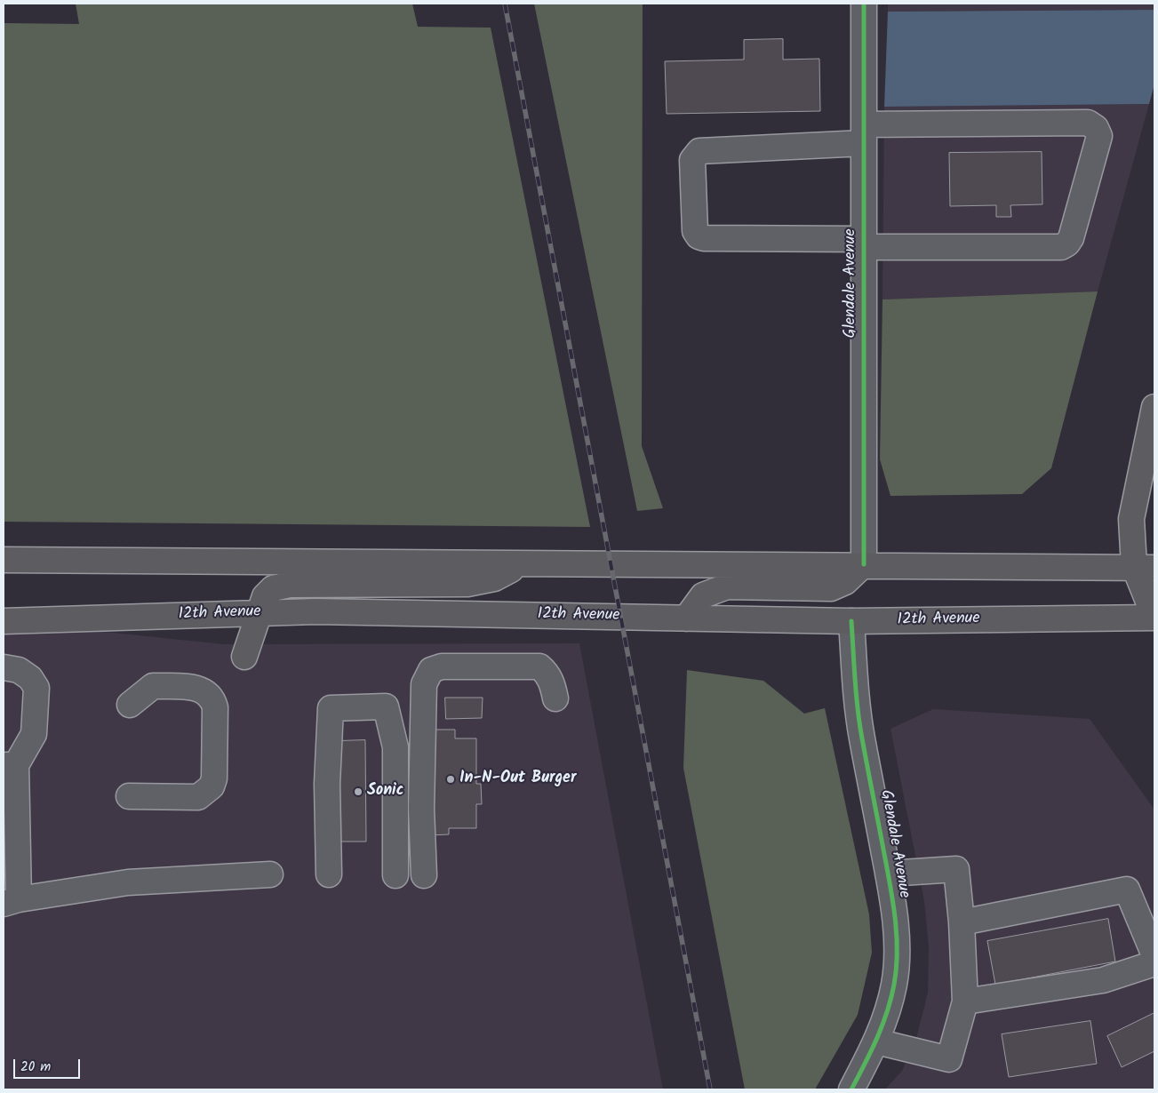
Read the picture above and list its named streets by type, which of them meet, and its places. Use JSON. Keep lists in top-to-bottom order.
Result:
{
  "streets": {
    "main road": ["12th Avenue"],
    "street": ["Glendale Avenue"]
  },
  "crossings": [
    ["Glendale Avenue", "12th Avenue"]
  ],
  "places": ["In-N-Out Burger", "Sonic"],
  "scale_bar": "20 m"
}
